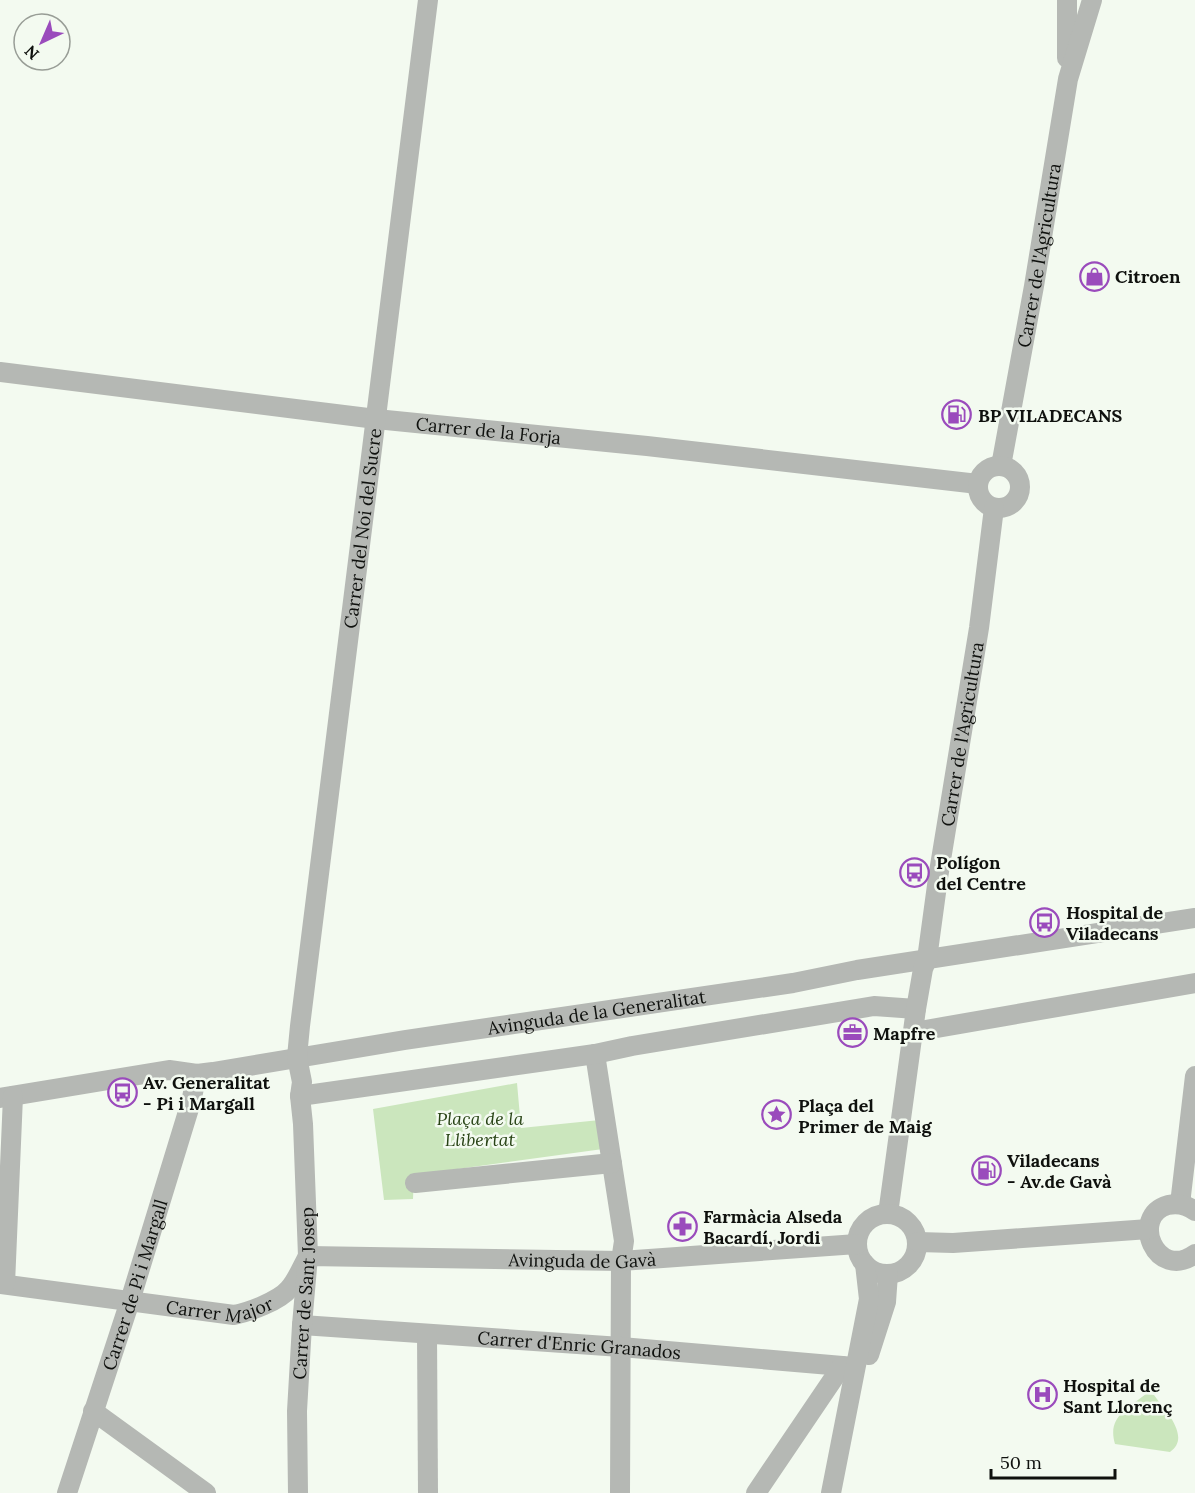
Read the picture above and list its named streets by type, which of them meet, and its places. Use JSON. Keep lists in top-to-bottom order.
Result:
{
  "streets": {
    "street": [
      "Carrer de l'Agricultura",
      "Carrer de la Forja",
      "Carrer del Noi del Sucre",
      "Avinguda de la Generalitat",
      "Avinguda de Gavà",
      "Carrer de Pi i Margall",
      "Carrer de Sant Josep",
      "Carrer Major",
      "Carrer d'Enric Granados"
    ]
  },
  "crossings": [
    ["Carrer de l'Agricultura", "Carrer de la Forja"],
    ["Carrer de l'Agricultura", "Avinguda de la Generalitat"],
    ["Carrer de l'Agricultura", "Avinguda de Gavà"],
    ["Carrer de la Forja", "Carrer del Noi del Sucre"],
    ["Carrer del Noi del Sucre", "Avinguda de la Generalitat"],
    ["Carrer del Noi del Sucre", "Carrer de Sant Josep"],
    ["Avinguda de la Generalitat", "Carrer de Pi i Margall"],
    ["Avinguda de Gavà", "Carrer de Sant Josep"],
    ["Avinguda de Gavà", "Carrer Major"],
    ["Carrer de Pi i Margall", "Carrer Major"],
    ["Carrer de Sant Josep", "Carrer Major"],
    ["Carrer de Sant Josep", "Carrer d'Enric Granados"]
  ],
  "parks": ["Plaça de la Llibertat"],
  "places": {
    "shop": ["Citroen"],
    "fuel station": ["BP VILADECANS", "Viladecans - Av.de Gavà"],
    "bus stop": ["Polígon del Centre", "Hospital de Viladecans", "Av. Generalitat - Pi i Margall"],
    "office": ["Mapfre"],
    "place": ["Plaça del Primer de Maig"],
    "pharmacy": ["Farmàcia Alseda Bacardí, Jordi"],
    "hospital": ["Hospital de Sant Llorenç"]
  },
  "scale_bar": "50 m",
  "north": "bottom left"
}
